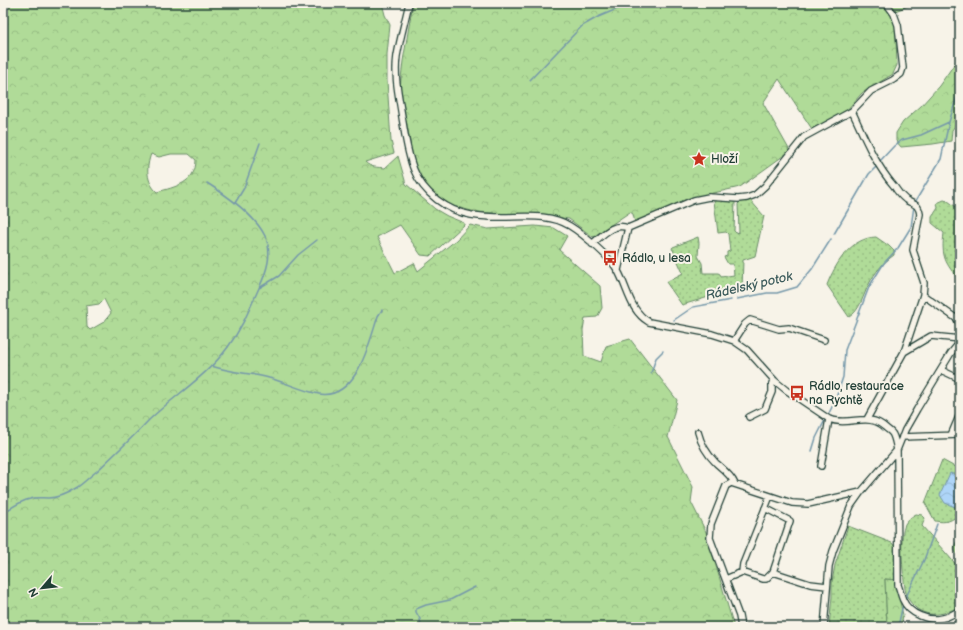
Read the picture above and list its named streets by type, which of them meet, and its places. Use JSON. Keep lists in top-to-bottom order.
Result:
{
  "water": ["Rádelský potok"],
  "places": {
    "place": ["Hloží"],
    "bus stop": ["Rádlo, u lesa", "Rádlo, restaurace na Rychtě"]
  },
  "north": "bottom left"
}
